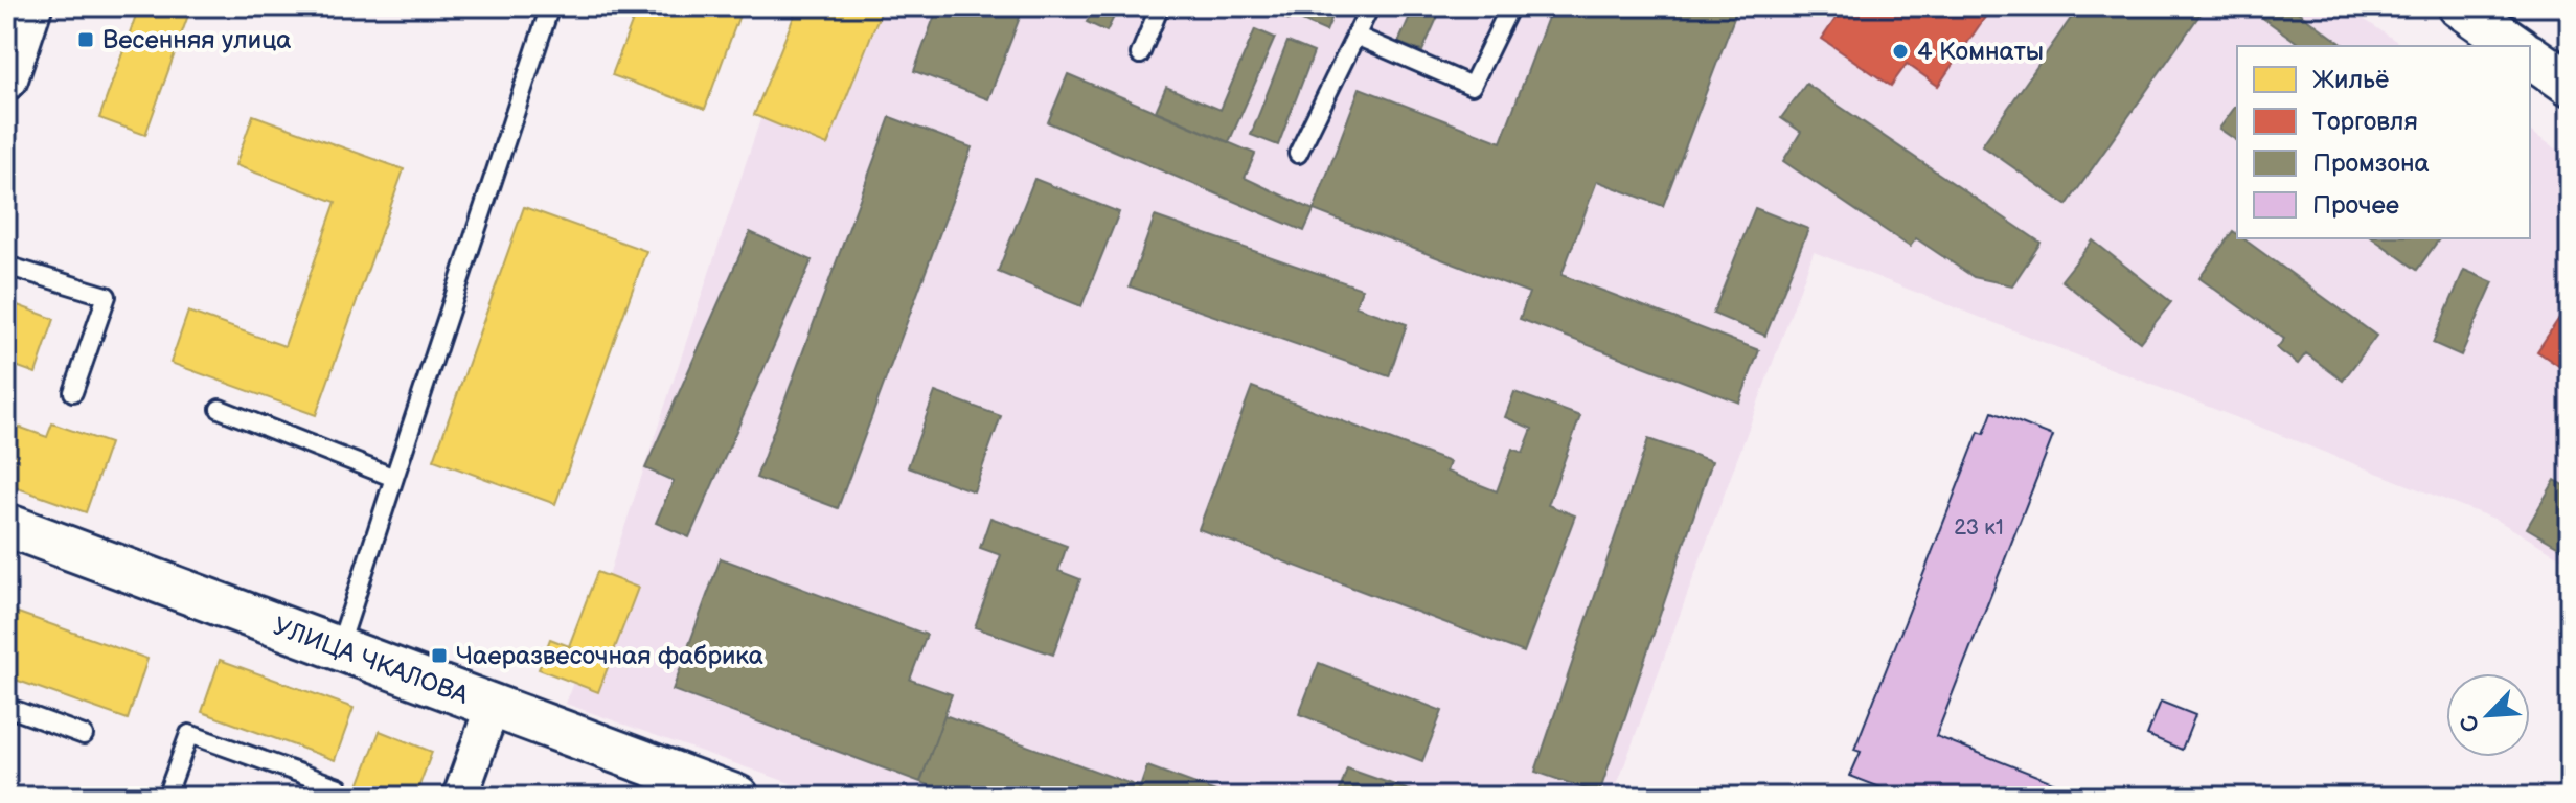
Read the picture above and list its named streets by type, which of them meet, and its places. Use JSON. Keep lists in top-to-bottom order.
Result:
{
  "streets": {
    "street": ["УЛИЦА ЧКАЛОВА"]
  },
  "places": {
    "transit": ["Весенняя улица", "Чаеразвесочная фабрика"],
    "other": ["4 Комнаты"]
  },
  "house_numbers": ["23 к1"],
  "legend": [
    "Жильё",
    "Торговля",
    "Промзона",
    "Прочее"
  ],
  "north": "bottom left"
}
